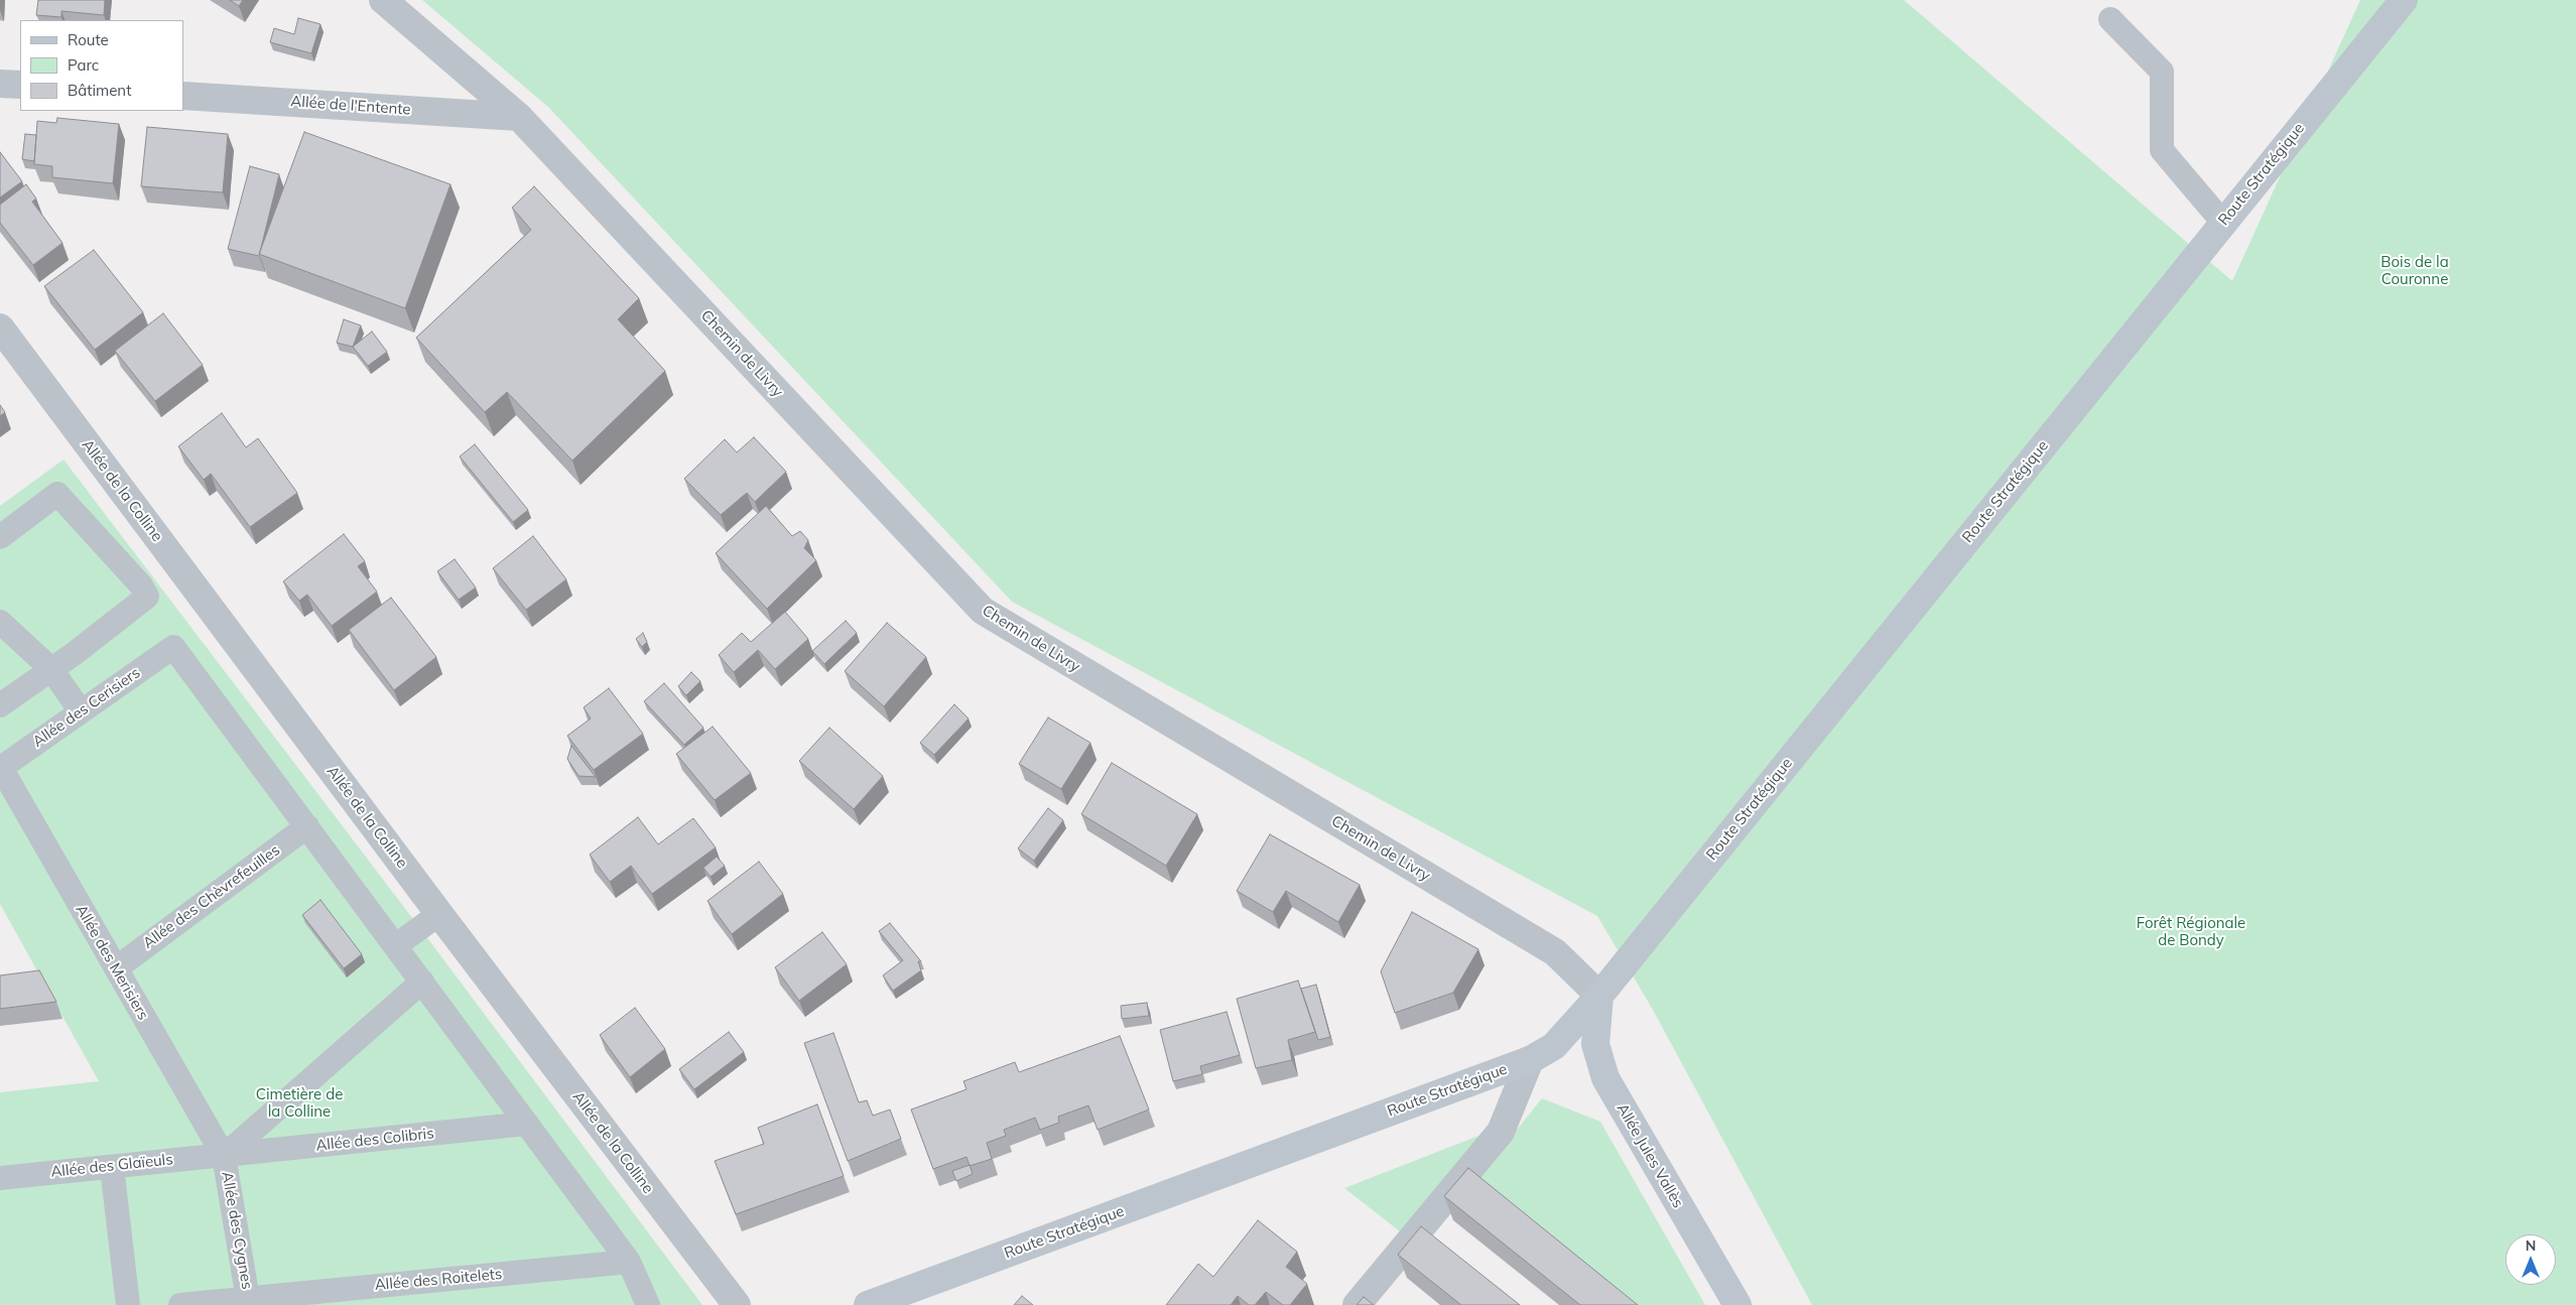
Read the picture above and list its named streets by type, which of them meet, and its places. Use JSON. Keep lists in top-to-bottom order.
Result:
{
  "streets": {
    "street": [
      "Allée de l'Entente",
      "Route Stratégique",
      "Chemin de Livry",
      "Allée de la Colline",
      "Allée Jules Vallès"
    ],
    "lane": [
      "Allée des Cerisiers",
      "Allée des Chèvrefeuilles",
      "Allée des Merisiers",
      "Allée des Colibris",
      "Allée des Glaïeuls",
      "Allée des Cygnes",
      "Allée des Roitelets"
    ]
  },
  "crossings": [
    ["Allée de l'Entente", "Chemin de Livry"],
    ["Route Stratégique", "Chemin de Livry"],
    ["Route Stratégique", "Allée Jules Vallès"],
    ["Chemin de Livry", "Allée Jules Vallès"],
    ["Allée des Cerisiers", "Allée des Chèvrefeuilles"],
    ["Allée des Cerisiers", "Allée des Merisiers"],
    ["Allée des Chèvrefeuilles", "Allée des Merisiers"],
    ["Allée des Merisiers", "Allée des Colibris"],
    ["Allée des Merisiers", "Allée des Glaïeuls"],
    ["Allée des Merisiers", "Allée des Cygnes"],
    ["Allée des Colibris", "Allée des Glaïeuls"],
    ["Allée des Colibris", "Allée des Cygnes"],
    ["Allée des Glaïeuls", "Allée des Cygnes"],
    ["Allée des Cygnes", "Allée des Roitelets"]
  ],
  "parks": ["Bois de la Couronne", "Forêt Régionale de Bondy", "Cimetière de la Colline"],
  "legend": ["Route", "Parc", "Bâtiment"],
  "north": "top"
}
